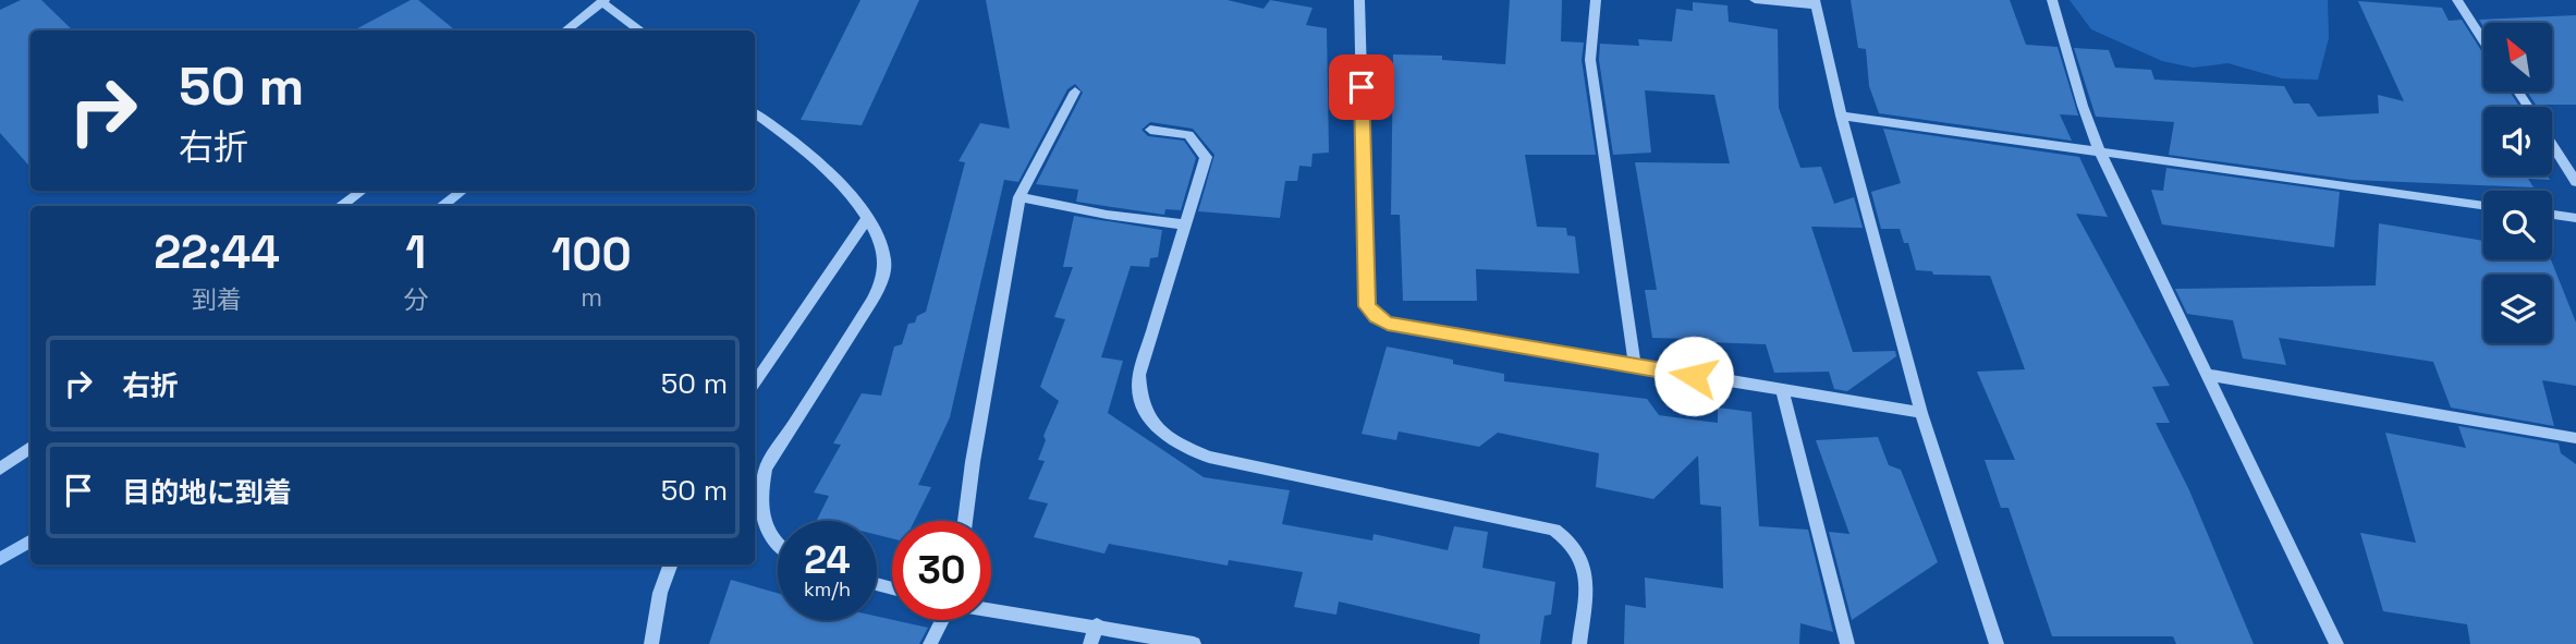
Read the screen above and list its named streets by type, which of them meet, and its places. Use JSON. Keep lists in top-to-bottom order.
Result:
{
  "north": "top left",
  "page": {
    "turn": ["50 m", "右折"],
    "eta": [
      "22:44",
      "到着",
      "1",
      "分",
      "100",
      "m"
    ],
    "list": [
      {
        "name": "右折",
        "value": "50 m"
      },
      {
        "name": "目的地に到着",
        "value": "50 m"
      }
    ],
    "speed": "24 km/h",
    "limit": "30"
  }
}
